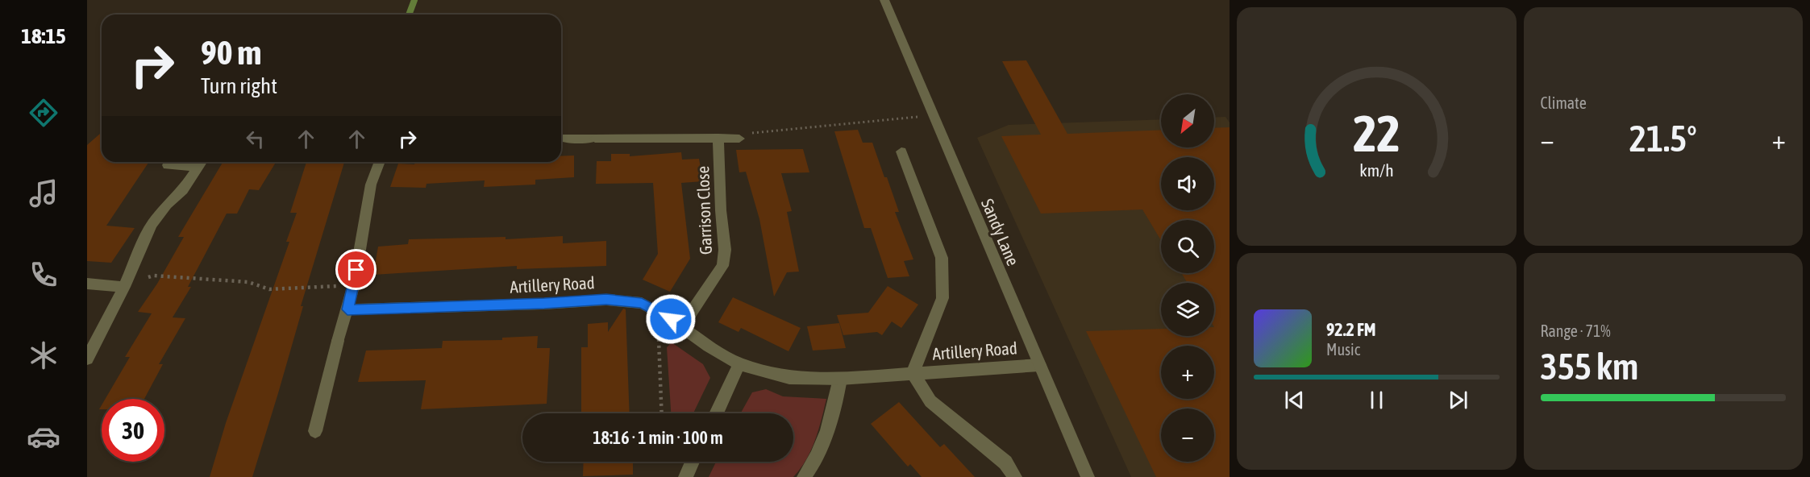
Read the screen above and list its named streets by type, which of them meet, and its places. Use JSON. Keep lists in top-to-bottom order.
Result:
{
  "streets": {
    "street": ["Garrison Close", "Sandy Lane", "Artillery Road"]
  },
  "crossings": [
    ["Garrison Close", "Artillery Road"],
    ["Sandy Lane", "Artillery Road"]
  ],
  "north": "bottom left",
  "page": {
    "tabs": "18:15",
    "tile": [
      "Climate",
      ["Range · 71%", "355 km"]
    ],
    "turn": ["90 m", "Turn right"],
    "map_buttons": ["+", "−"],
    "heat": ["−", "21.5°", "+"],
    "song": ["92.2 FM", "Music"],
    "limit": "30",
    "trip": "18:16 · 1 min · 100 m",
    "gauge": ["22", "km/h"]
  }
}
